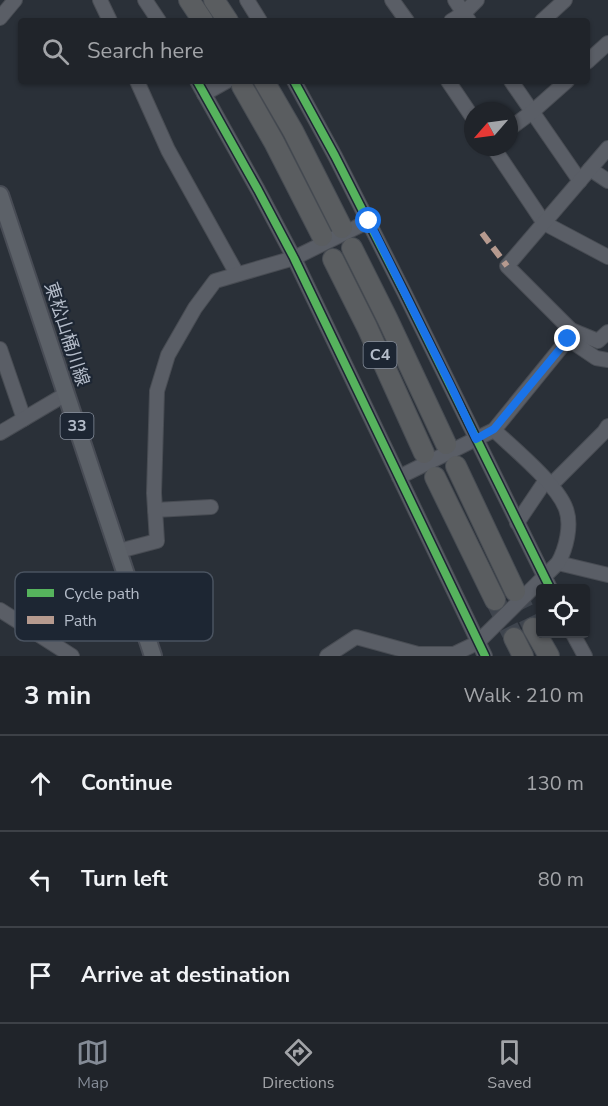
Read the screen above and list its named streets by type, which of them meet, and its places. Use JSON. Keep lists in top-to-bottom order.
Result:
{
  "streets": {
    "highway": ["C4"],
    "main road": ["東松山桶川線", "33"]
  },
  "legend": ["Cycle path", "Path"],
  "north": "bottom left",
  "page": {
    "search": "Search here",
    "heading": ["3 min", "Walk · 210 m"],
    "list": [
      ["Continue", "130 m"],
      ["Turn left", "80 m"],
      "Arrive at destination"
    ],
    "nav": ["Map", "Directions", "Saved"]
  }
}
